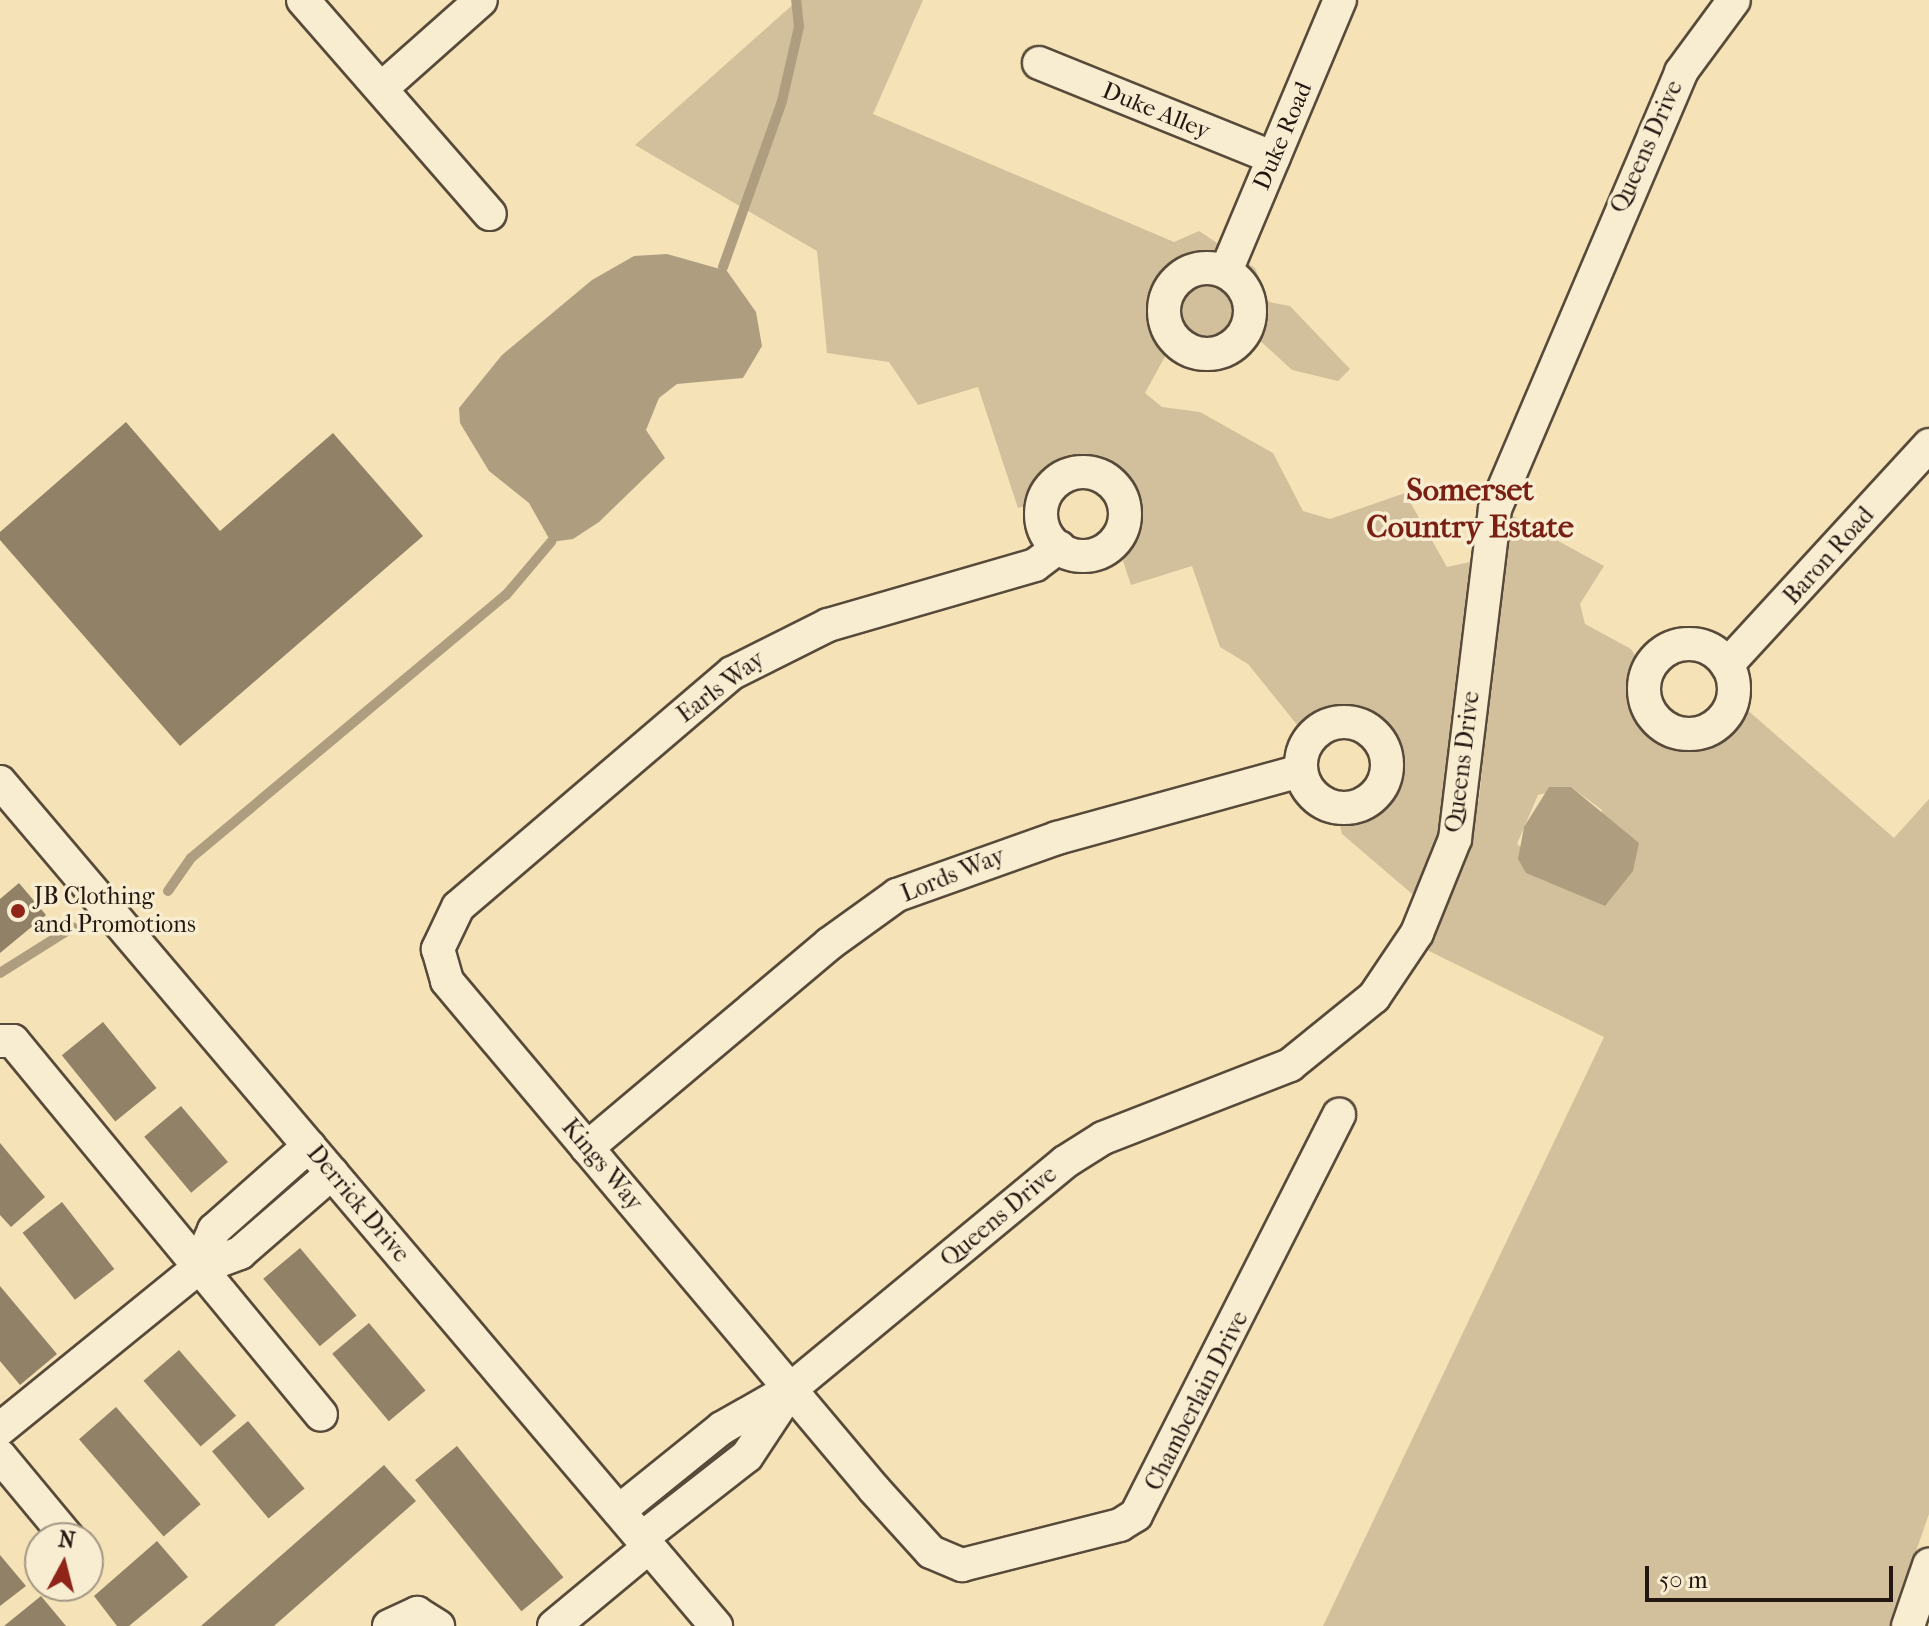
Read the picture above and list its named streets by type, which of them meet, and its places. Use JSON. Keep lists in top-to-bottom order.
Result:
{
  "streets": {
    "street": [
      "Duke Alley",
      "Duke Road",
      "Queens Drive",
      "Baron Road",
      "Earls Way",
      "Lords Way",
      "Kings Way",
      "Derrick Drive",
      "Chamberlain Drive"
    ]
  },
  "crossings": [
    ["Duke Alley", "Duke Road"],
    ["Queens Drive", "Kings Way"],
    ["Queens Drive", "Derrick Drive"],
    ["Queens Drive", "Chamberlain Drive"],
    ["Earls Way", "Kings Way"],
    ["Lords Way", "Kings Way"],
    ["Kings Way", "Chamberlain Drive"]
  ],
  "districts": ["Somerset Country Estate"],
  "places": ["JB Clothing and Promotions"],
  "scale_bar": "50 m",
  "north": "top"
}
